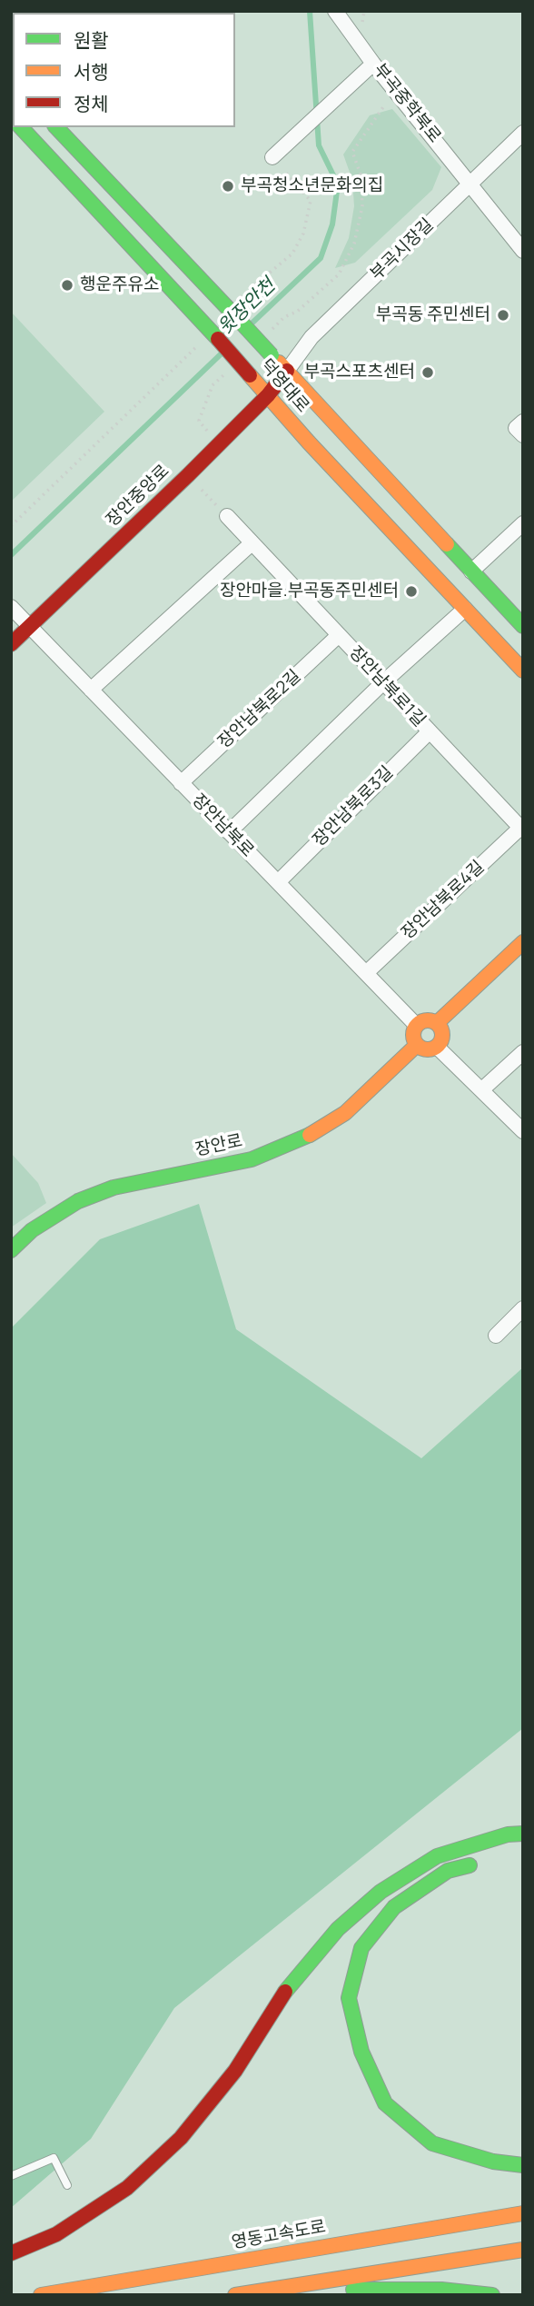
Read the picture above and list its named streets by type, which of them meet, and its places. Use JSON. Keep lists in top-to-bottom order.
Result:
{
  "streets": {
    "main road": [
      "덕영대로",
      "장안중앙로",
      "장안로",
      "영동고속도로"
    ],
    "street": [
      "부곡중학북로",
      "부곡시장길",
      "장안남북로1길",
      "장안남북로2길",
      "장안남북로3길",
      "장안남북로",
      "장안남북로4길"
    ]
  },
  "crossings": [
    ["부곡중학북로", "부곡시장길"],
    ["부곡시장길", "덕영대로"],
    ["부곡시장길", "장안중앙로"],
    ["덕영대로", "장안중앙로"],
    ["장안중앙로", "장안남북로"],
    ["장안남북로1길", "장안남북로2길"],
    ["장안남북로1길", "장안남북로3길"],
    ["장안남북로1길", "장안남북로4길"],
    ["장안남북로2길", "장안남북로"],
    ["장안남북로3길", "장안남북로"],
    ["장안남북로", "장안남북로4길"],
    ["장안남북로", "장안로"]
  ],
  "water": ["윗장안천"],
  "places": [
    "부곡청소년문화의집",
    "행운주유소",
    "부곡동 주민센터",
    "부곡스포츠센터",
    "장안마을.부곡동주민센터"
  ],
  "legend": ["원활", "서행", "정체"]
}
